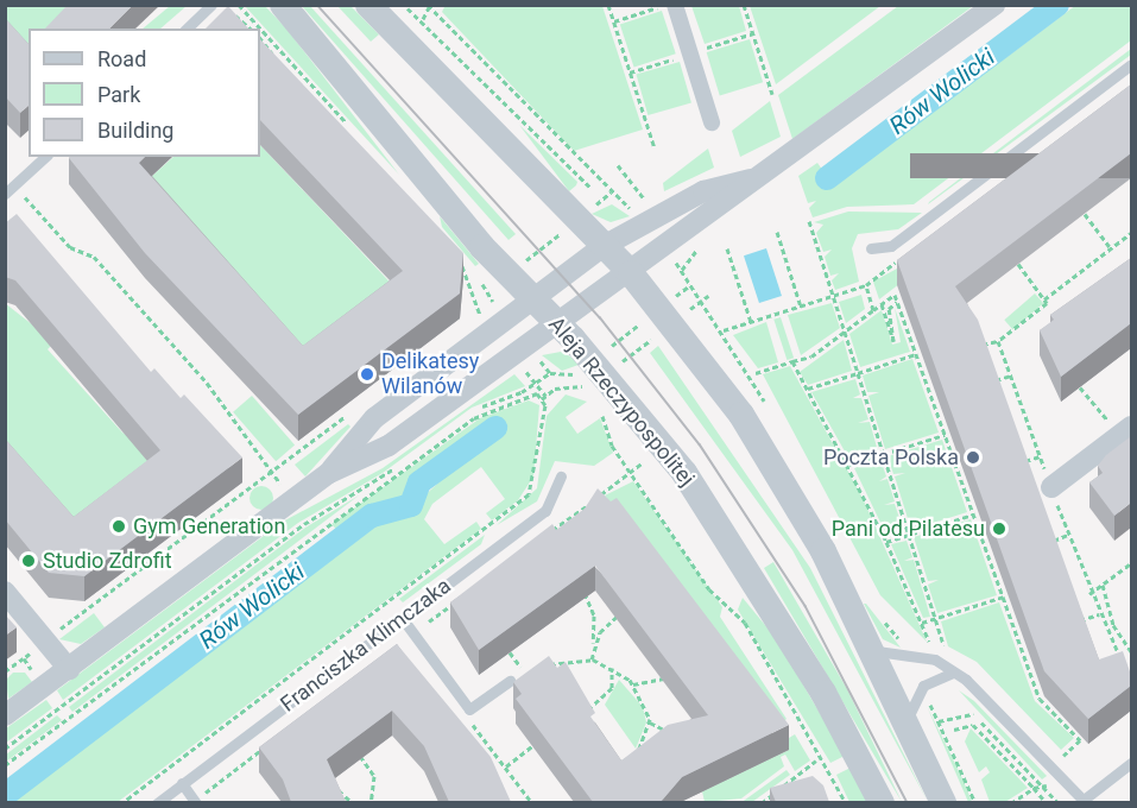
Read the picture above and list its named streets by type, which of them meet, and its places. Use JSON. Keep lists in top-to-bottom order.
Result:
{
  "streets": {
    "street": ["Aleja Rzeczypospolitej"],
    "lane": ["Franciszka Klimczaka"]
  },
  "water": ["Rów Wolicki"],
  "places": [
    "Delikatesy Wilanów",
    "Poczta Polska",
    "Gym Generation",
    "Pani od Pilatesu",
    "Studio Zdrofit"
  ],
  "legend": ["Road", "Park", "Building"]
}
